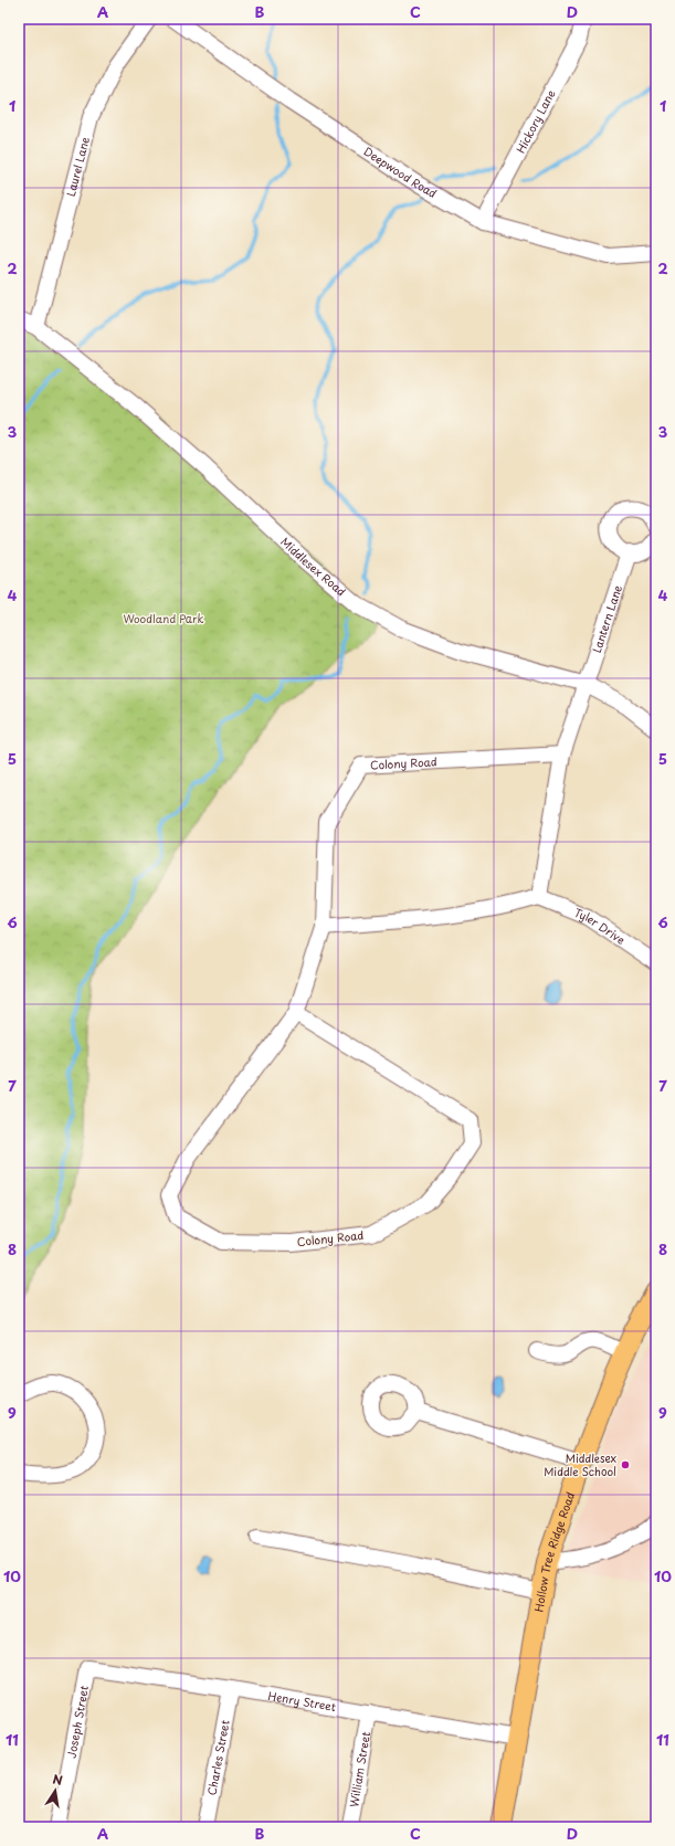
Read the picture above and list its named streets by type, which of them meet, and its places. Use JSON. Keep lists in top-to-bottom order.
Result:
{
  "streets": {
    "main road": ["Hollow Tree Ridge Road"],
    "street": [
      "Hickory Lane",
      "Laurel Lane",
      "Deepwood Road",
      "Middlesex Road",
      "Lantern Lane",
      "Colony Road",
      "Tyler Drive",
      "Henry Street",
      "Joseph Street",
      "Charles Street",
      "William Street"
    ]
  },
  "crossings": [
    ["Hickory Lane", "Deepwood Road"],
    ["Laurel Lane", "Middlesex Road"],
    ["Middlesex Road", "Lantern Lane"],
    ["Hollow Tree Ridge Road", "Henry Street"],
    ["Henry Street", "Joseph Street"],
    ["Henry Street", "Charles Street"],
    ["Henry Street", "William Street"]
  ],
  "parks": ["Woodland Park"],
  "places": ["Middlesex Middle School"],
  "north": "top",
  "grid": {
    "columns": [
      "A",
      "B",
      "C",
      "D"
    ],
    "rows": [
      "1",
      "2",
      "3",
      "4",
      "5",
      "6",
      "7",
      "8",
      "9",
      "10",
      "11"
    ]
  }
}
